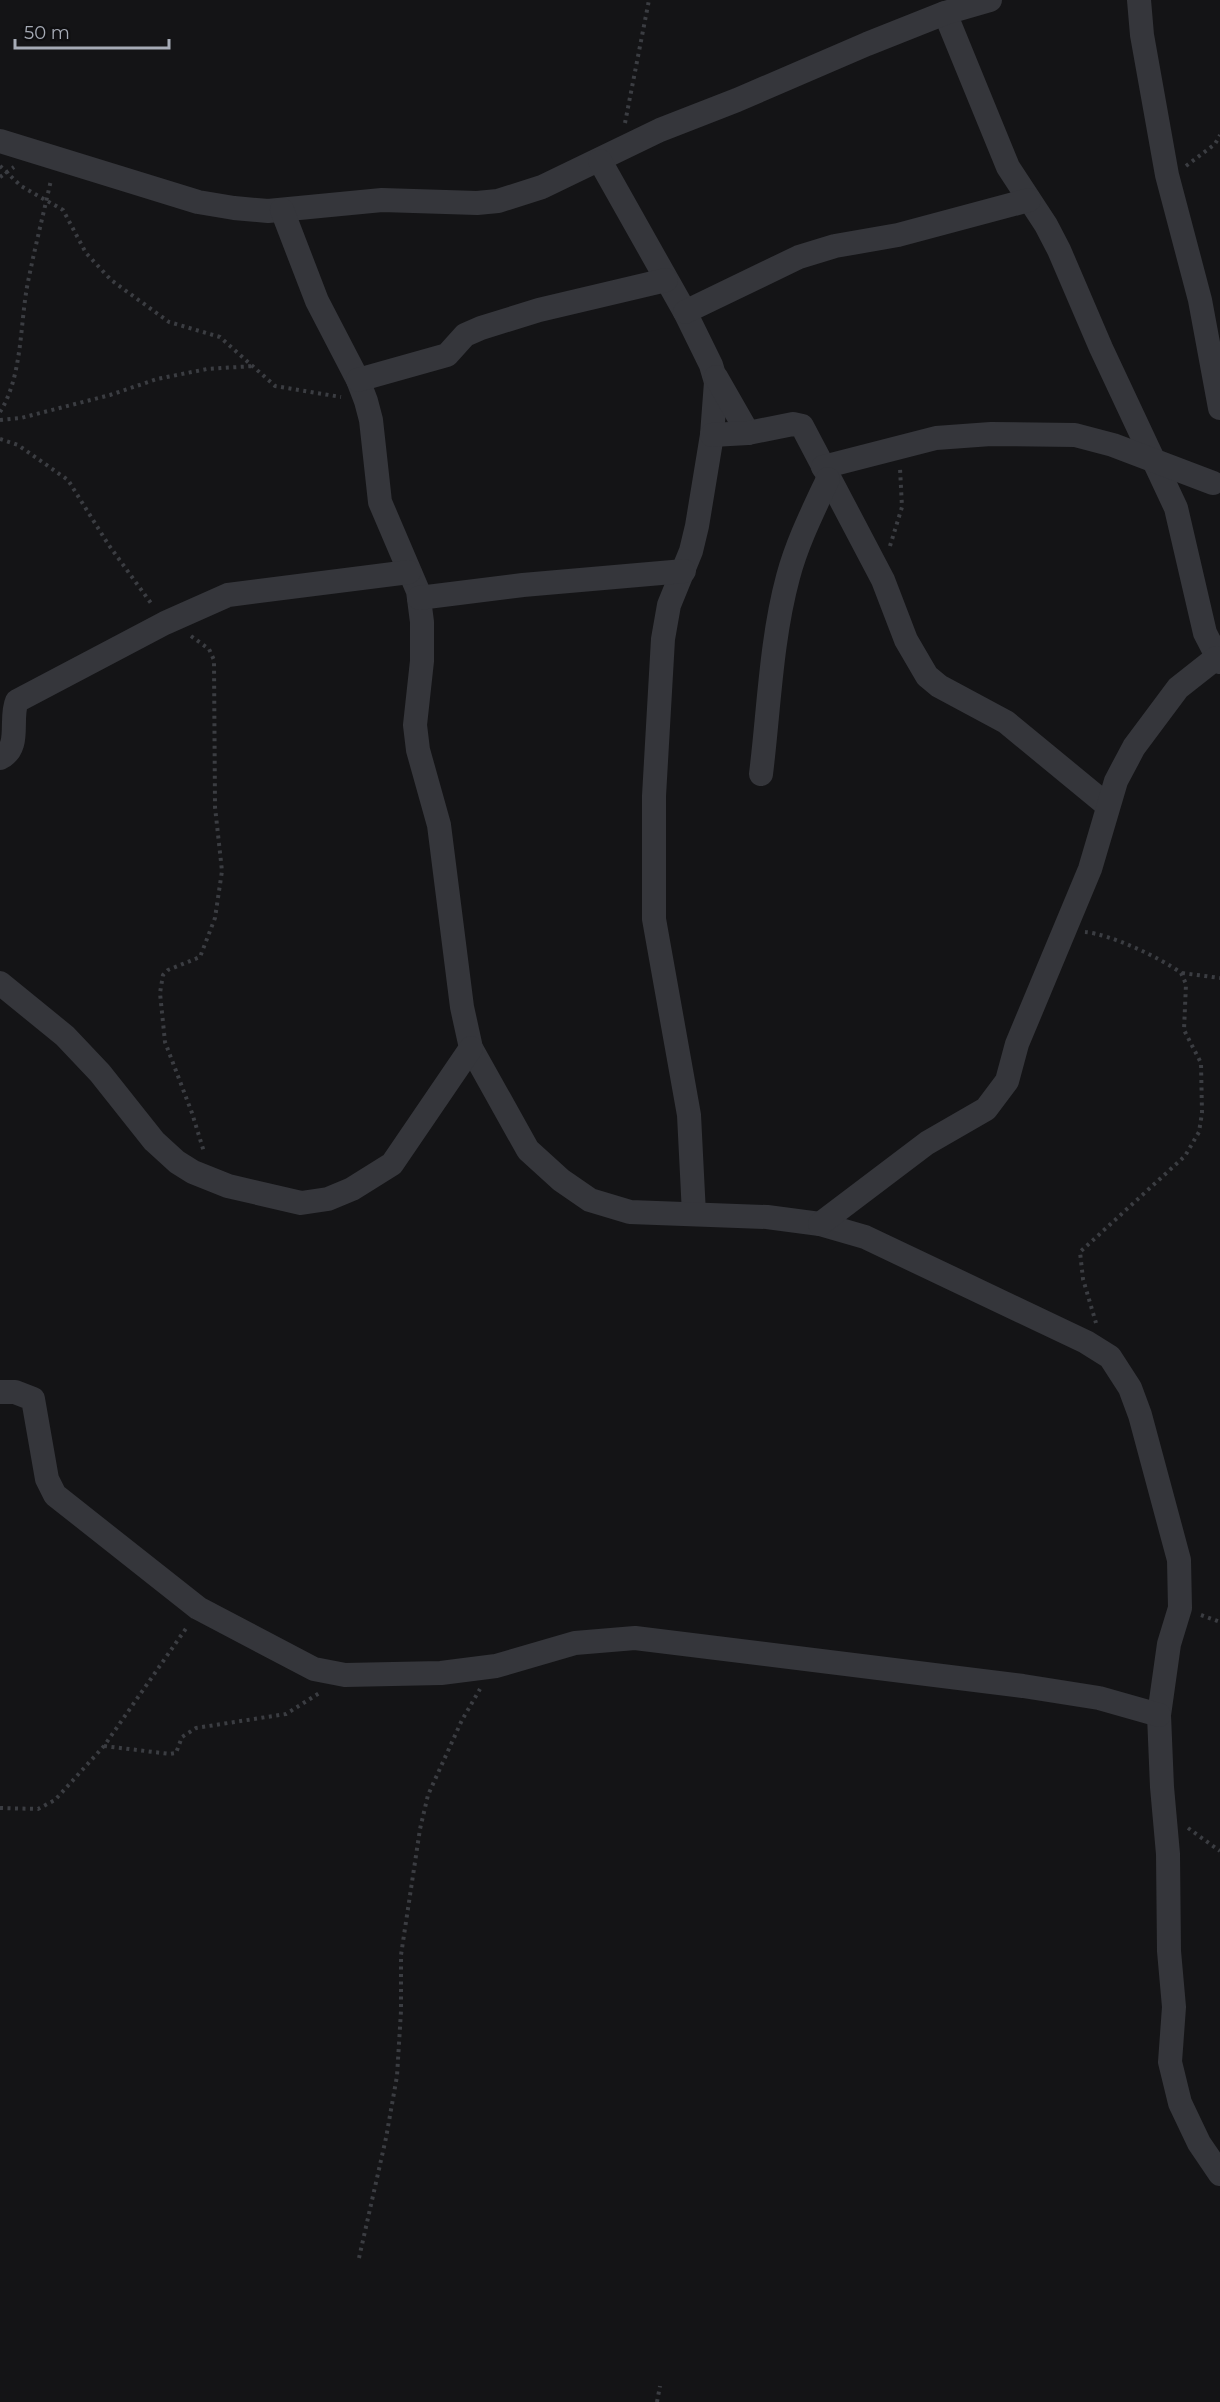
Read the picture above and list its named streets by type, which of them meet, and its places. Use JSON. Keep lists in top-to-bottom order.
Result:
{
  "scale_bar": "50 m"
}
